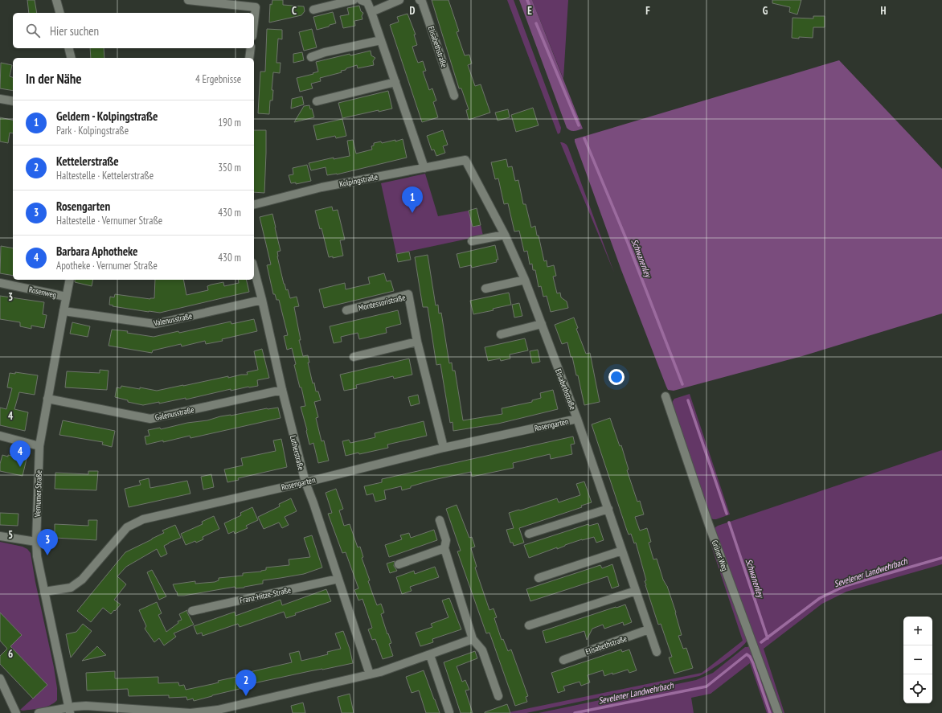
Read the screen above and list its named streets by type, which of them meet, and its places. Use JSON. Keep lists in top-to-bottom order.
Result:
{
  "streets": {
    "street": [
      "Elisabethstraße",
      "Kolpingstraße",
      "Rosenweg",
      "Montessoristraße",
      "Valenusstraße",
      "Galenusstraße",
      "Rosengarten",
      "Lutherstraße",
      "Vernumer Straße",
      "Grüner Weg",
      "Franz-Hitze-Straße"
    ]
  },
  "crossings": [
    ["Elisabethstraße", "Kolpingstraße"],
    ["Elisabethstraße", "Rosengarten"],
    ["Rosenweg", "Vernumer Straße"],
    ["Montessoristraße", "Rosengarten"],
    ["Valenusstraße", "Lutherstraße"],
    ["Valenusstraße", "Vernumer Straße"],
    ["Galenusstraße", "Lutherstraße"],
    ["Galenusstraße", "Vernumer Straße"],
    ["Rosengarten", "Lutherstraße"],
    ["Rosengarten", "Vernumer Straße"],
    ["Lutherstraße", "Franz-Hitze-Straße"]
  ],
  "water": ["Schwanenley", "Sevelener Landwehrbach"],
  "page": {
    "search": "Hier suchen",
    "heading": ["In der Nähe", "4 Ergebnisse"],
    "list": [
      {
        "mark": "1",
        "name": "Geldern - Kolpingstraße",
        "note": "Park · Kolpingstraße",
        "value": "190 m"
      },
      {
        "mark": "2",
        "name": "Kettelerstraße",
        "note": "Haltestelle · Kettelerstraße",
        "value": "350 m"
      },
      {
        "mark": "3",
        "name": "Rosengarten",
        "note": "Haltestelle · Vernumer Straße",
        "value": "430 m"
      },
      {
        "mark": "4",
        "name": "Barbara Aphotheke",
        "note": "Apotheke · Vernumer Straße",
        "value": "430 m"
      }
    ],
    "pins": [
      "1",
      "4",
      "3",
      "2"
    ],
    "map_buttons": ["+", "−"]
  },
  "grid": {
    "columns": [
      "C",
      "D",
      "E",
      "F",
      "G",
      "H"
    ],
    "rows": [
      "3",
      "4",
      "5",
      "6"
    ]
  }
}
